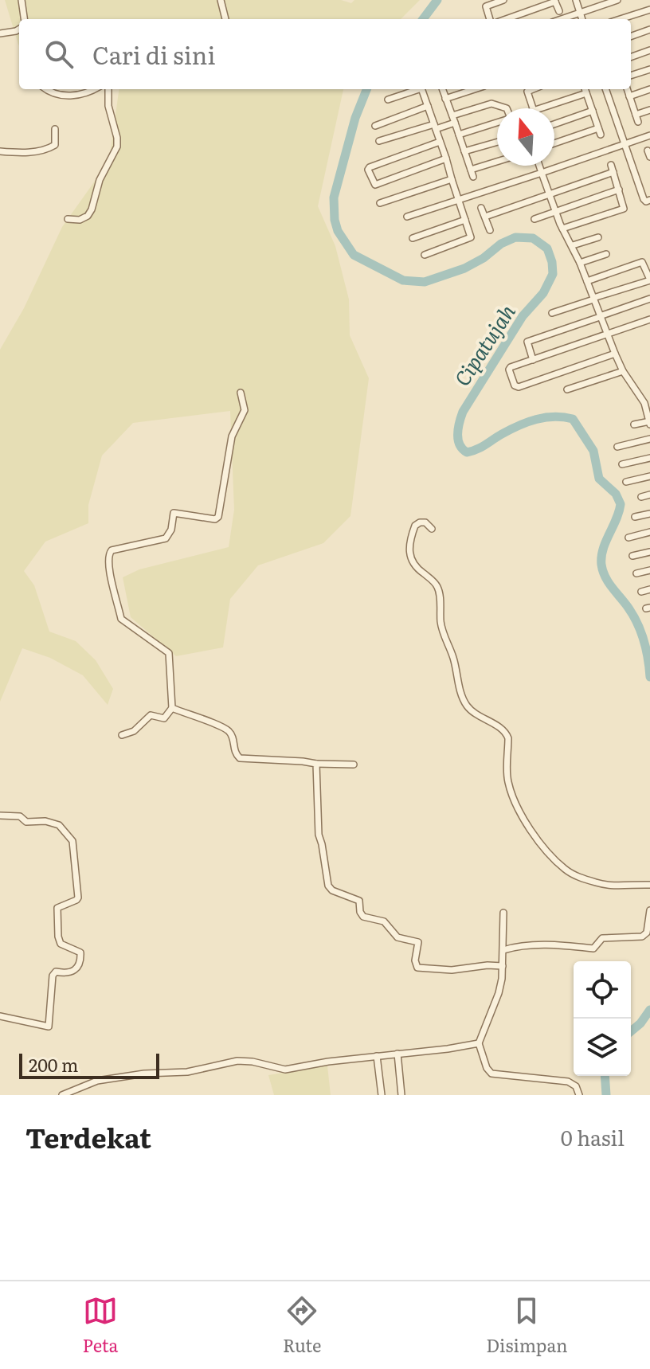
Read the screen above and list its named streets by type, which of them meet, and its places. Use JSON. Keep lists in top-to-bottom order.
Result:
{
  "water": ["Cipatujah"],
  "scale_bar": "200 m",
  "north": "top",
  "page": {
    "search": "Cari di sini",
    "scale": "200 m",
    "heading": ["Terdekat", "0 hasil"],
    "nav": ["Peta", "Rute", "Disimpan"]
  }
}
